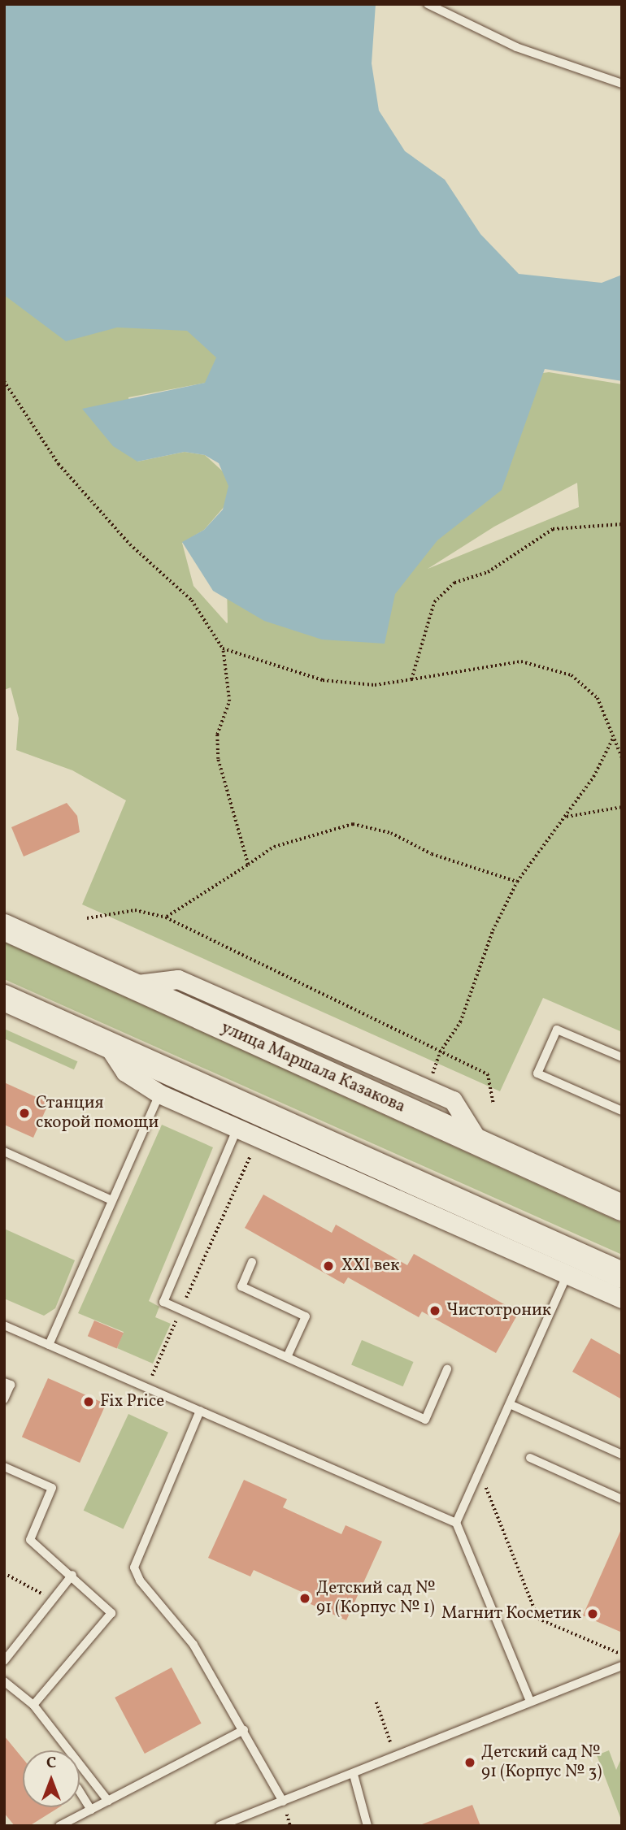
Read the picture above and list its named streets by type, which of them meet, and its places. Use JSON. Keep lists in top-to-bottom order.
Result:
{
  "streets": {
    "street": ["улица Маршала Казакова"]
  },
  "places": [
    "Станция скорой помощи",
    "XXI век",
    "Чистотроник",
    "Fix Price",
    "Детский сад № 91 (Корпус № 1)",
    "Магнит Косметик",
    "Детский сад № 91 (Корпус № 3)"
  ],
  "north": "top"
}
